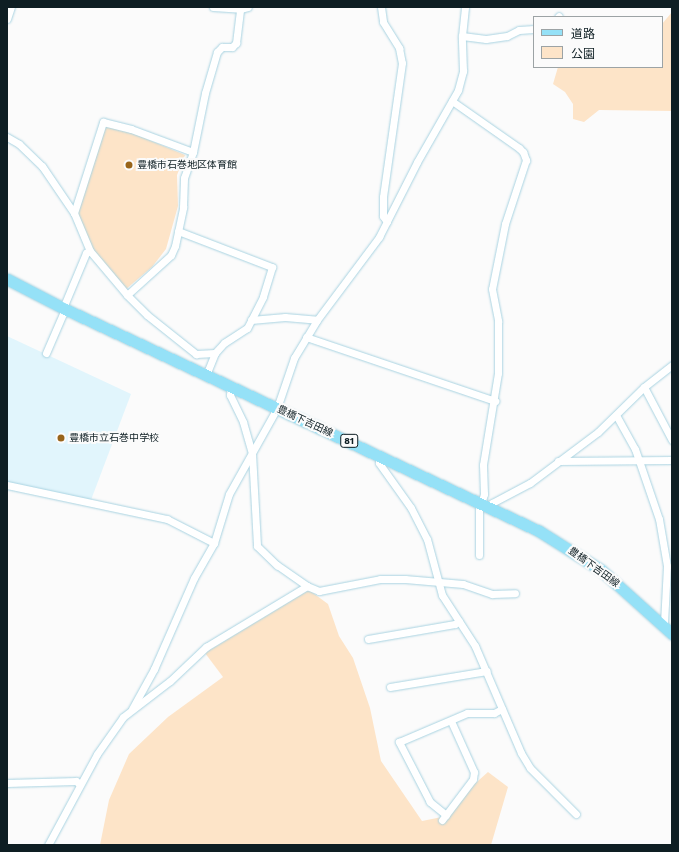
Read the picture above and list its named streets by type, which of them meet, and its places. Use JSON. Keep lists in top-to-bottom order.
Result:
{
  "streets": {
    "main road": ["豊橋下吉田線", "81"]
  },
  "places": ["豊橋市石巻地区体育館", "豊橋市立石巻中学校"],
  "legend": ["道路", "公園"]
}
